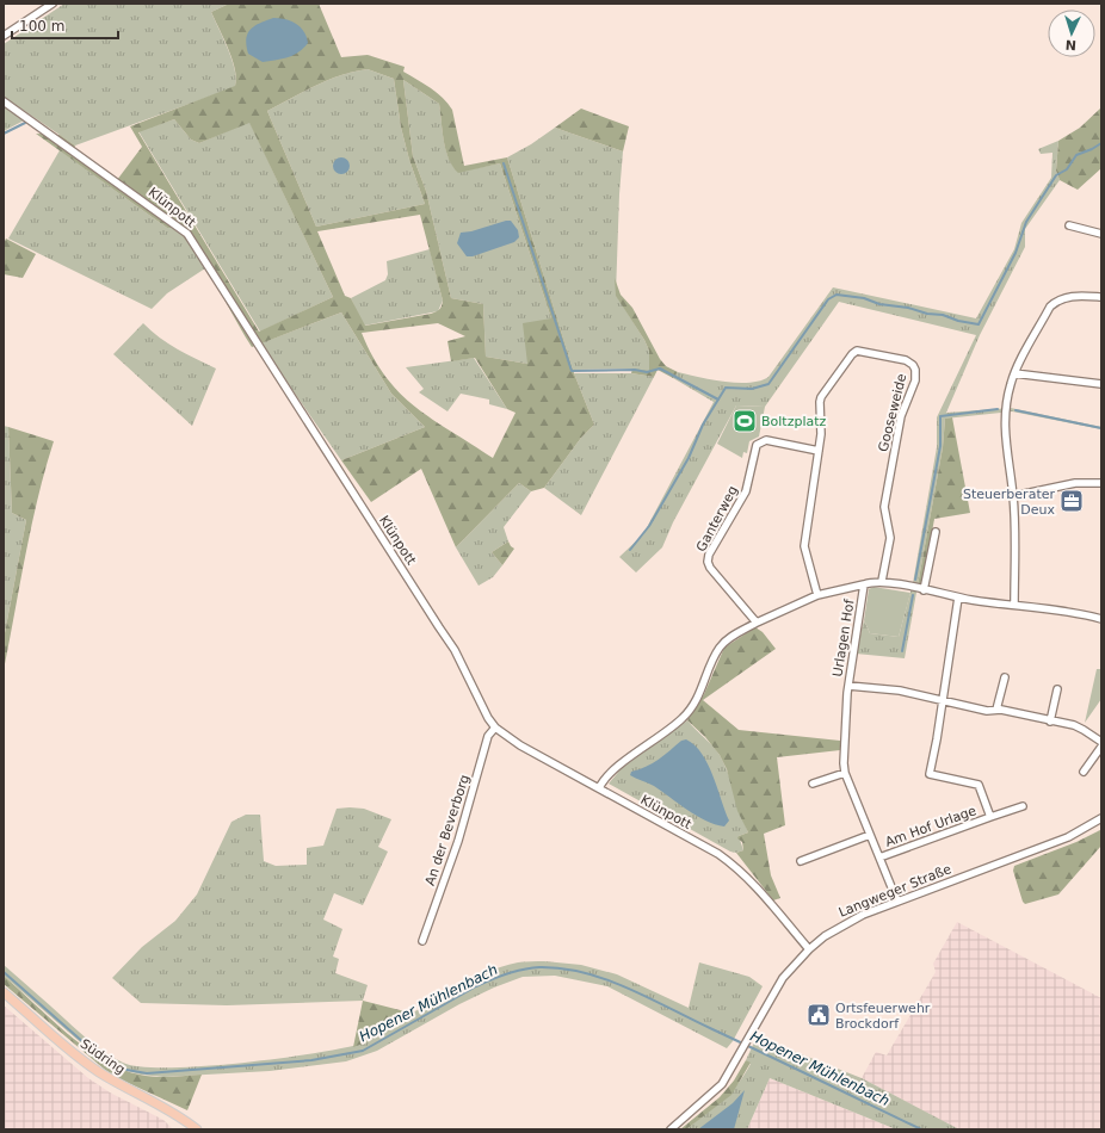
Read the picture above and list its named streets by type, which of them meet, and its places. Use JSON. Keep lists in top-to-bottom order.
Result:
{
  "streets": {
    "main road": ["Südring"],
    "street": [
      "Klünpott",
      "Gooseweide",
      "Ganterweg",
      "Urlagen Hof",
      "Am Hof Urlage",
      "An der Beverborg",
      "Langweger Straße"
    ]
  },
  "crossings": [
    ["Klünpott", "An der Beverborg"],
    ["Klünpott", "Langweger Straße"],
    ["Gooseweide", "Ganterweg"],
    ["Gooseweide", "Urlagen Hof"],
    ["Urlagen Hof", "Am Hof Urlage"],
    ["Urlagen Hof", "Langweger Straße"]
  ],
  "water": ["Hopener Mühlenbach"],
  "places": {
    "sports": ["Boltzplatz"],
    "office": ["Steuerberater Deux"],
    "public building": ["Ortsfeuerwehr Brockdorf"]
  },
  "scale_bar": "100 m",
  "north": "bottom"
}
